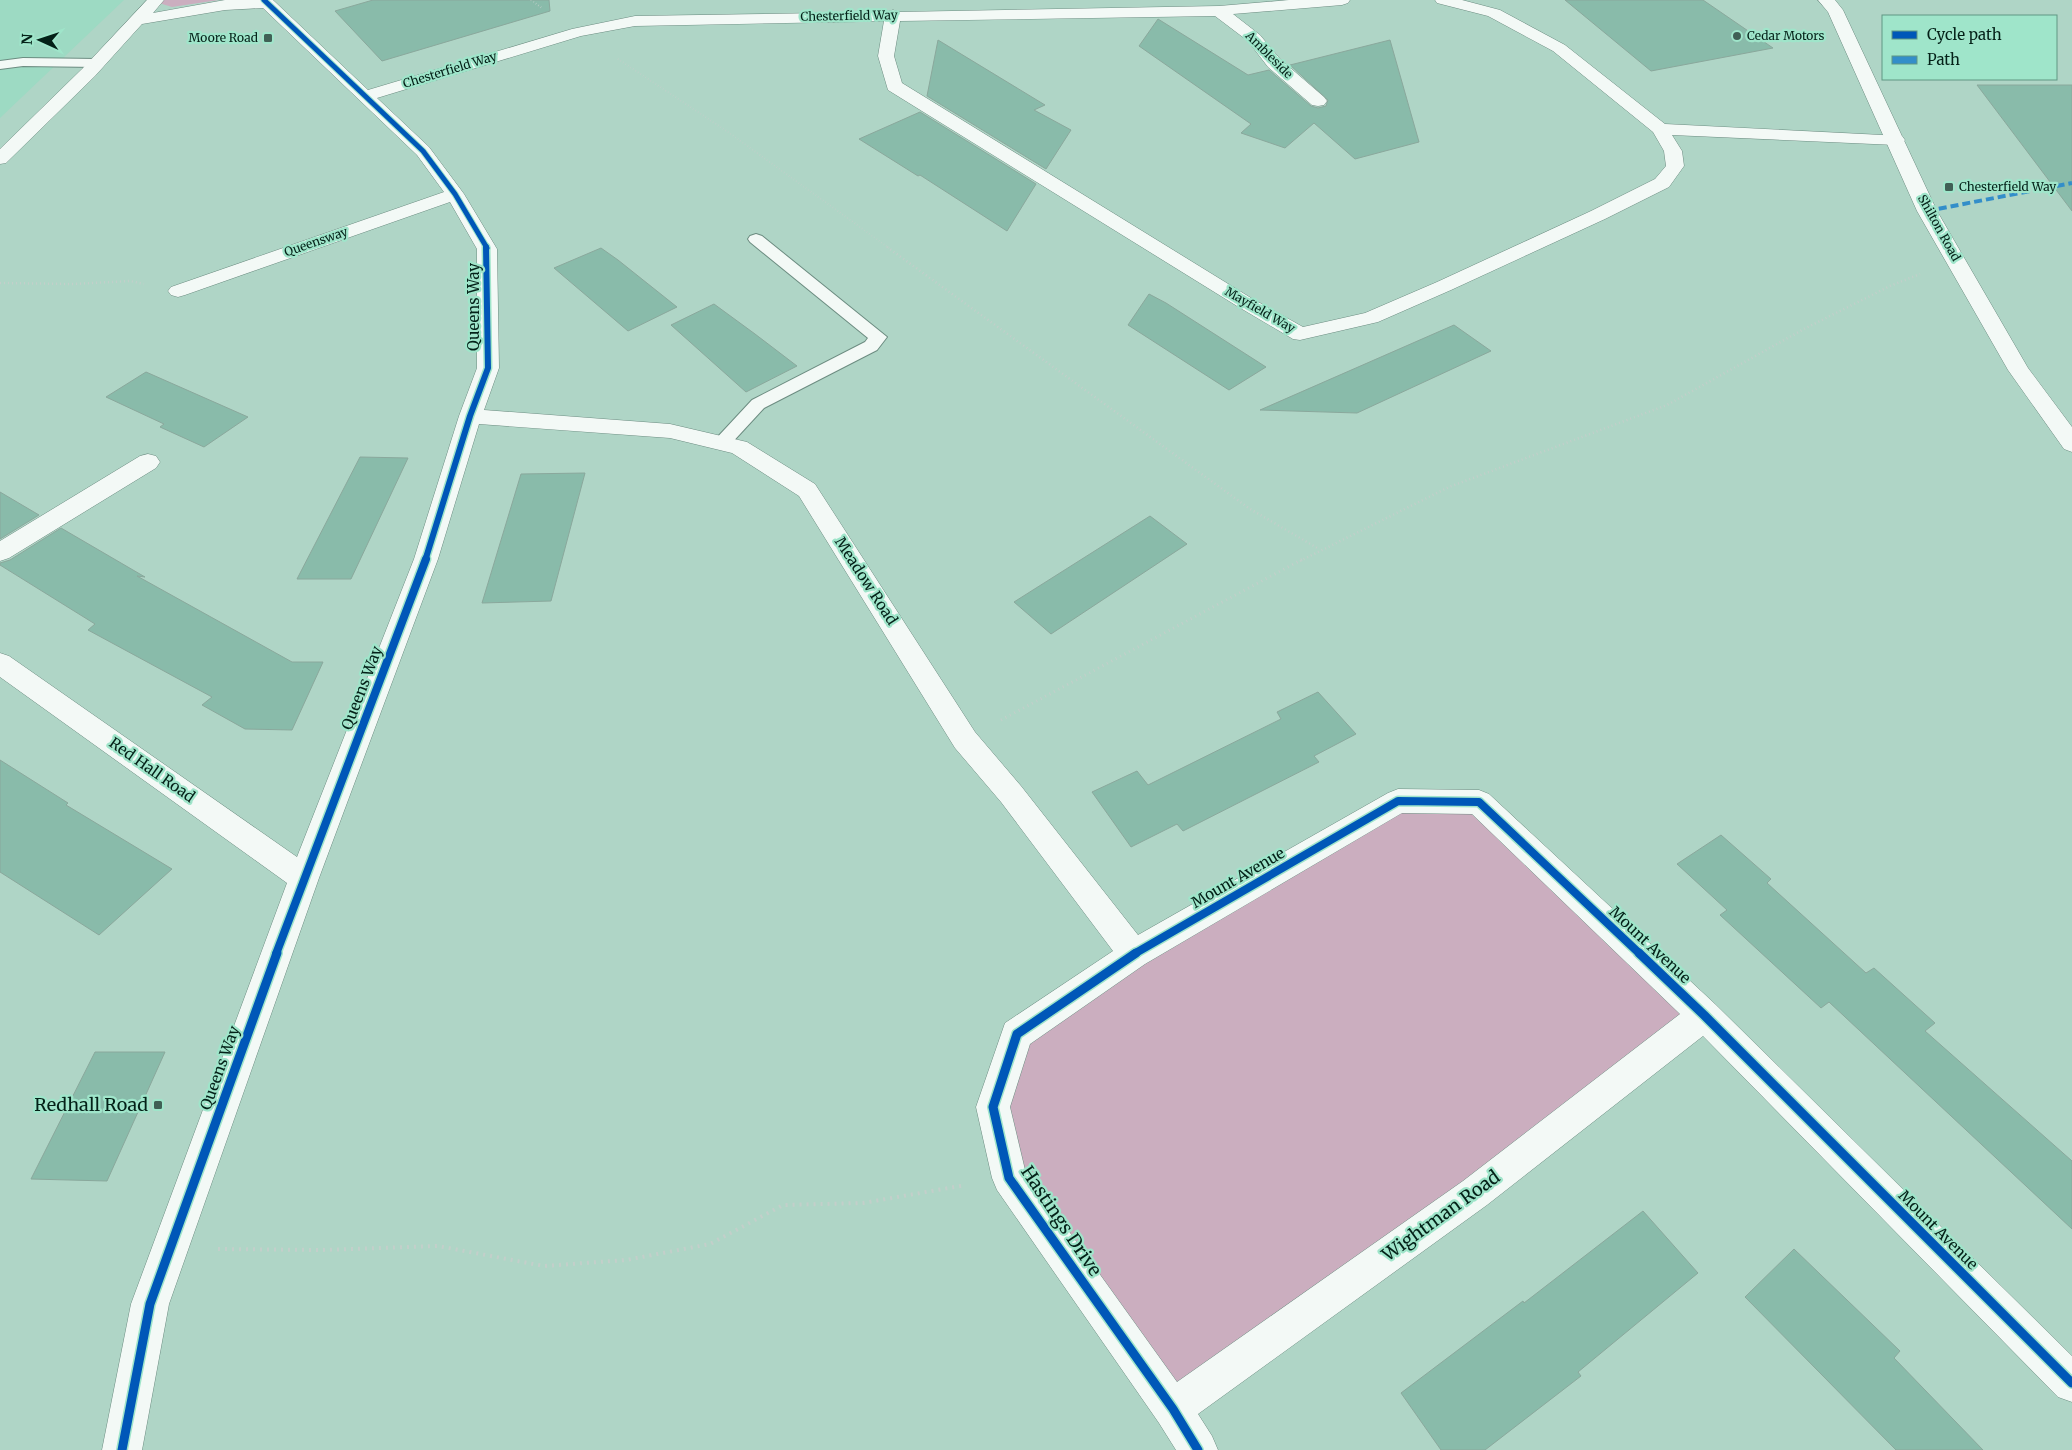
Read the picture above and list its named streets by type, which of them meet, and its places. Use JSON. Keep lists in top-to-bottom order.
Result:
{
  "streets": {
    "street": [
      "Chesterfield Way",
      "Ambleside",
      "Shilton Road",
      "Queensway",
      "Queens Way",
      "Mayfield Way",
      "Meadow Road",
      "Red Hall Road",
      "Mount Avenue",
      "Wightman Road",
      "Hastings Drive"
    ]
  },
  "crossings": [
    ["Chesterfield Way", "Ambleside"],
    ["Chesterfield Way", "Queens Way"],
    ["Chesterfield Way", "Mayfield Way"],
    ["Queensway", "Queens Way"],
    ["Queens Way", "Meadow Road"],
    ["Queens Way", "Red Hall Road"],
    ["Meadow Road", "Mount Avenue"],
    ["Meadow Road", "Hastings Drive"],
    ["Mount Avenue", "Wightman Road"],
    ["Mount Avenue", "Hastings Drive"],
    ["Wightman Road", "Hastings Drive"]
  ],
  "places": {
    "other": ["Cedar Motors"],
    "transit": ["Moore Road", "Chesterfield Way", "Redhall Road"]
  },
  "legend": ["Cycle path", "Path"],
  "north": "left"
}
